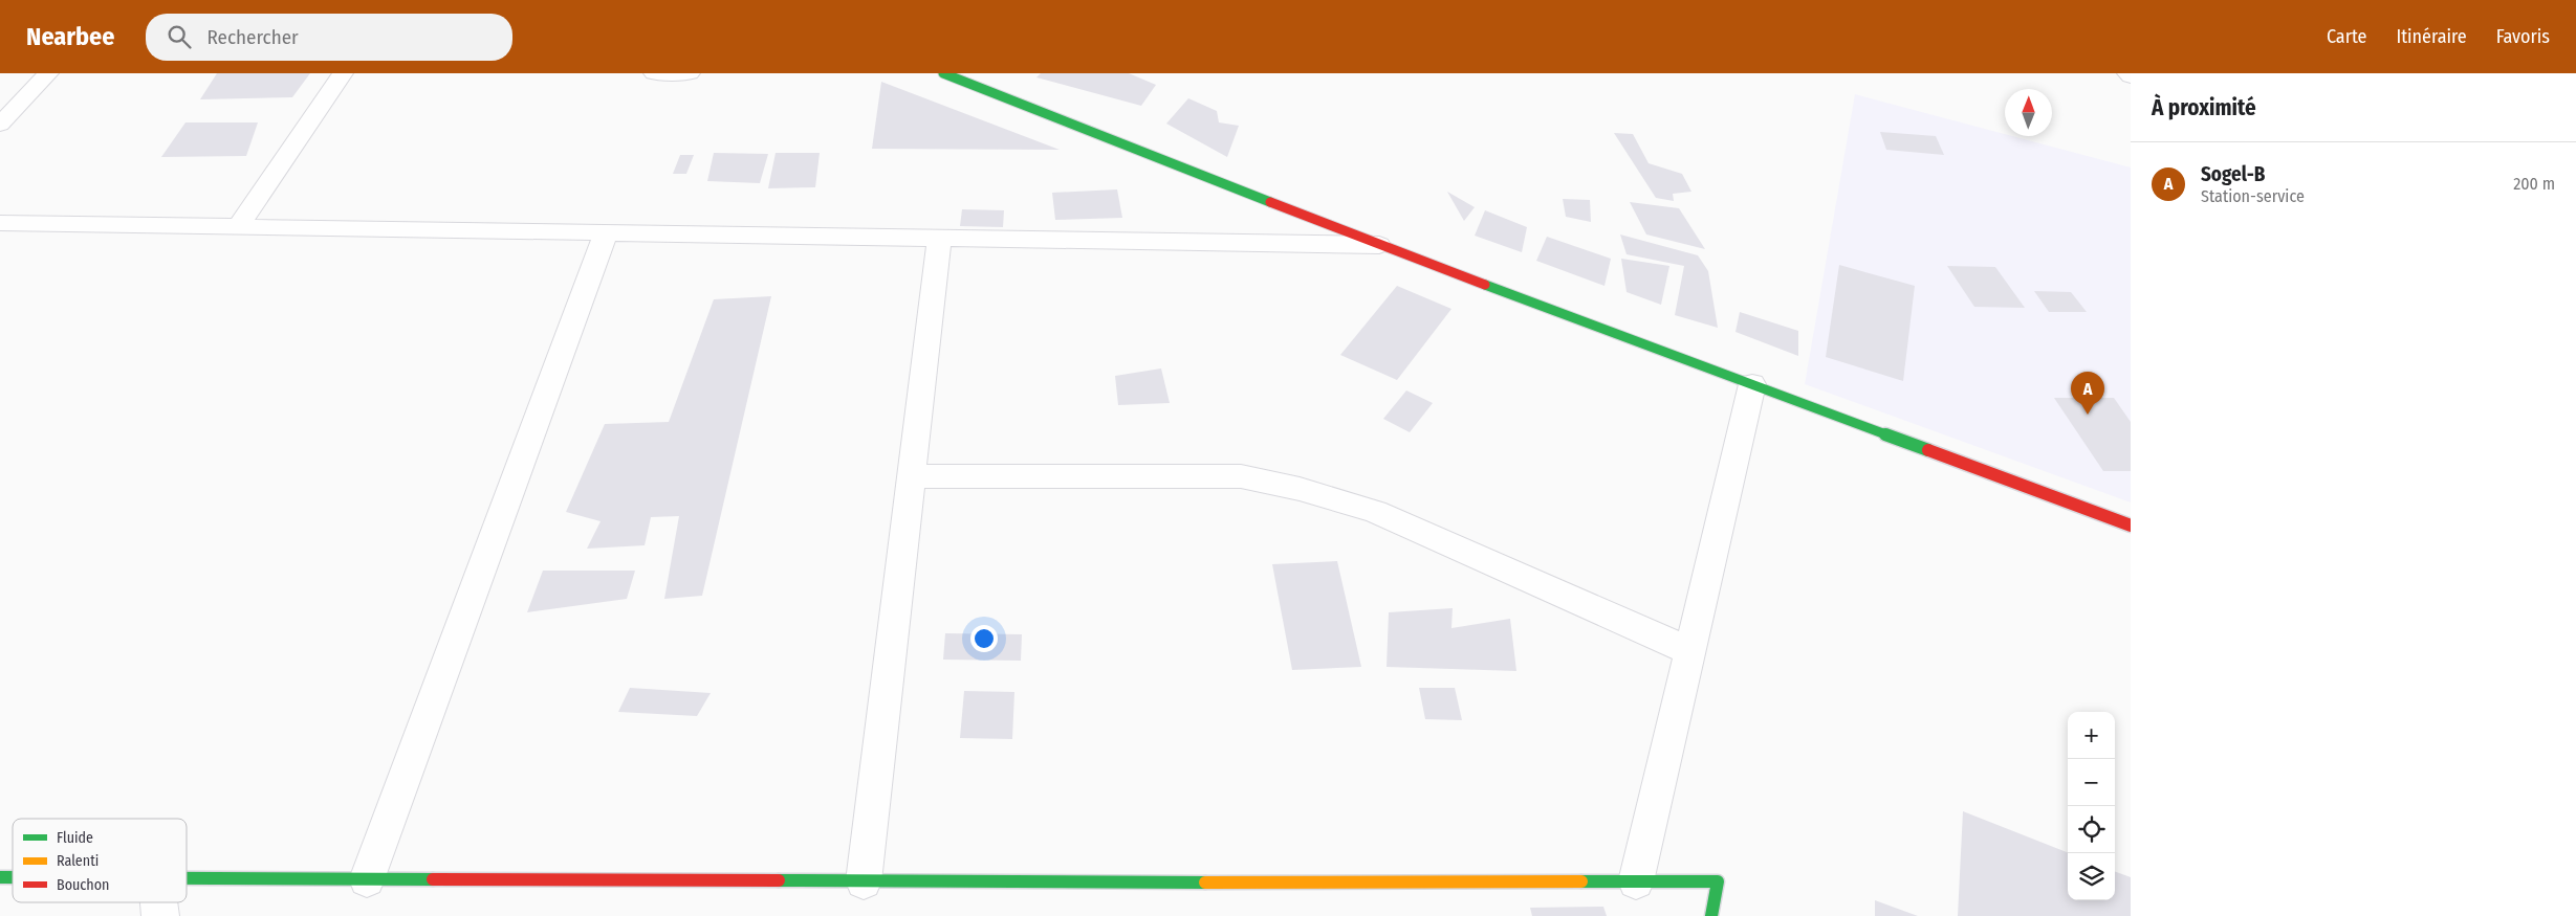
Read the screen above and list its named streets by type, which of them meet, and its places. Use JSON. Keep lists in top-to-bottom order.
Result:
{
  "legend": ["Fluide", "Ralenti", "Bouchon"],
  "north": "top",
  "page": {
    "header": "Nearbee",
    "search": "Rechercher",
    "nav": ["Carte", "Itinéraire", "Favoris"],
    "heading": "À proximité",
    "list": [
      {
        "mark": "A",
        "name": "Sogel-B",
        "note": "Station-service",
        "value": "200 m"
      }
    ],
    "pins": "A",
    "map_buttons": ["+", "−"]
  }
}
